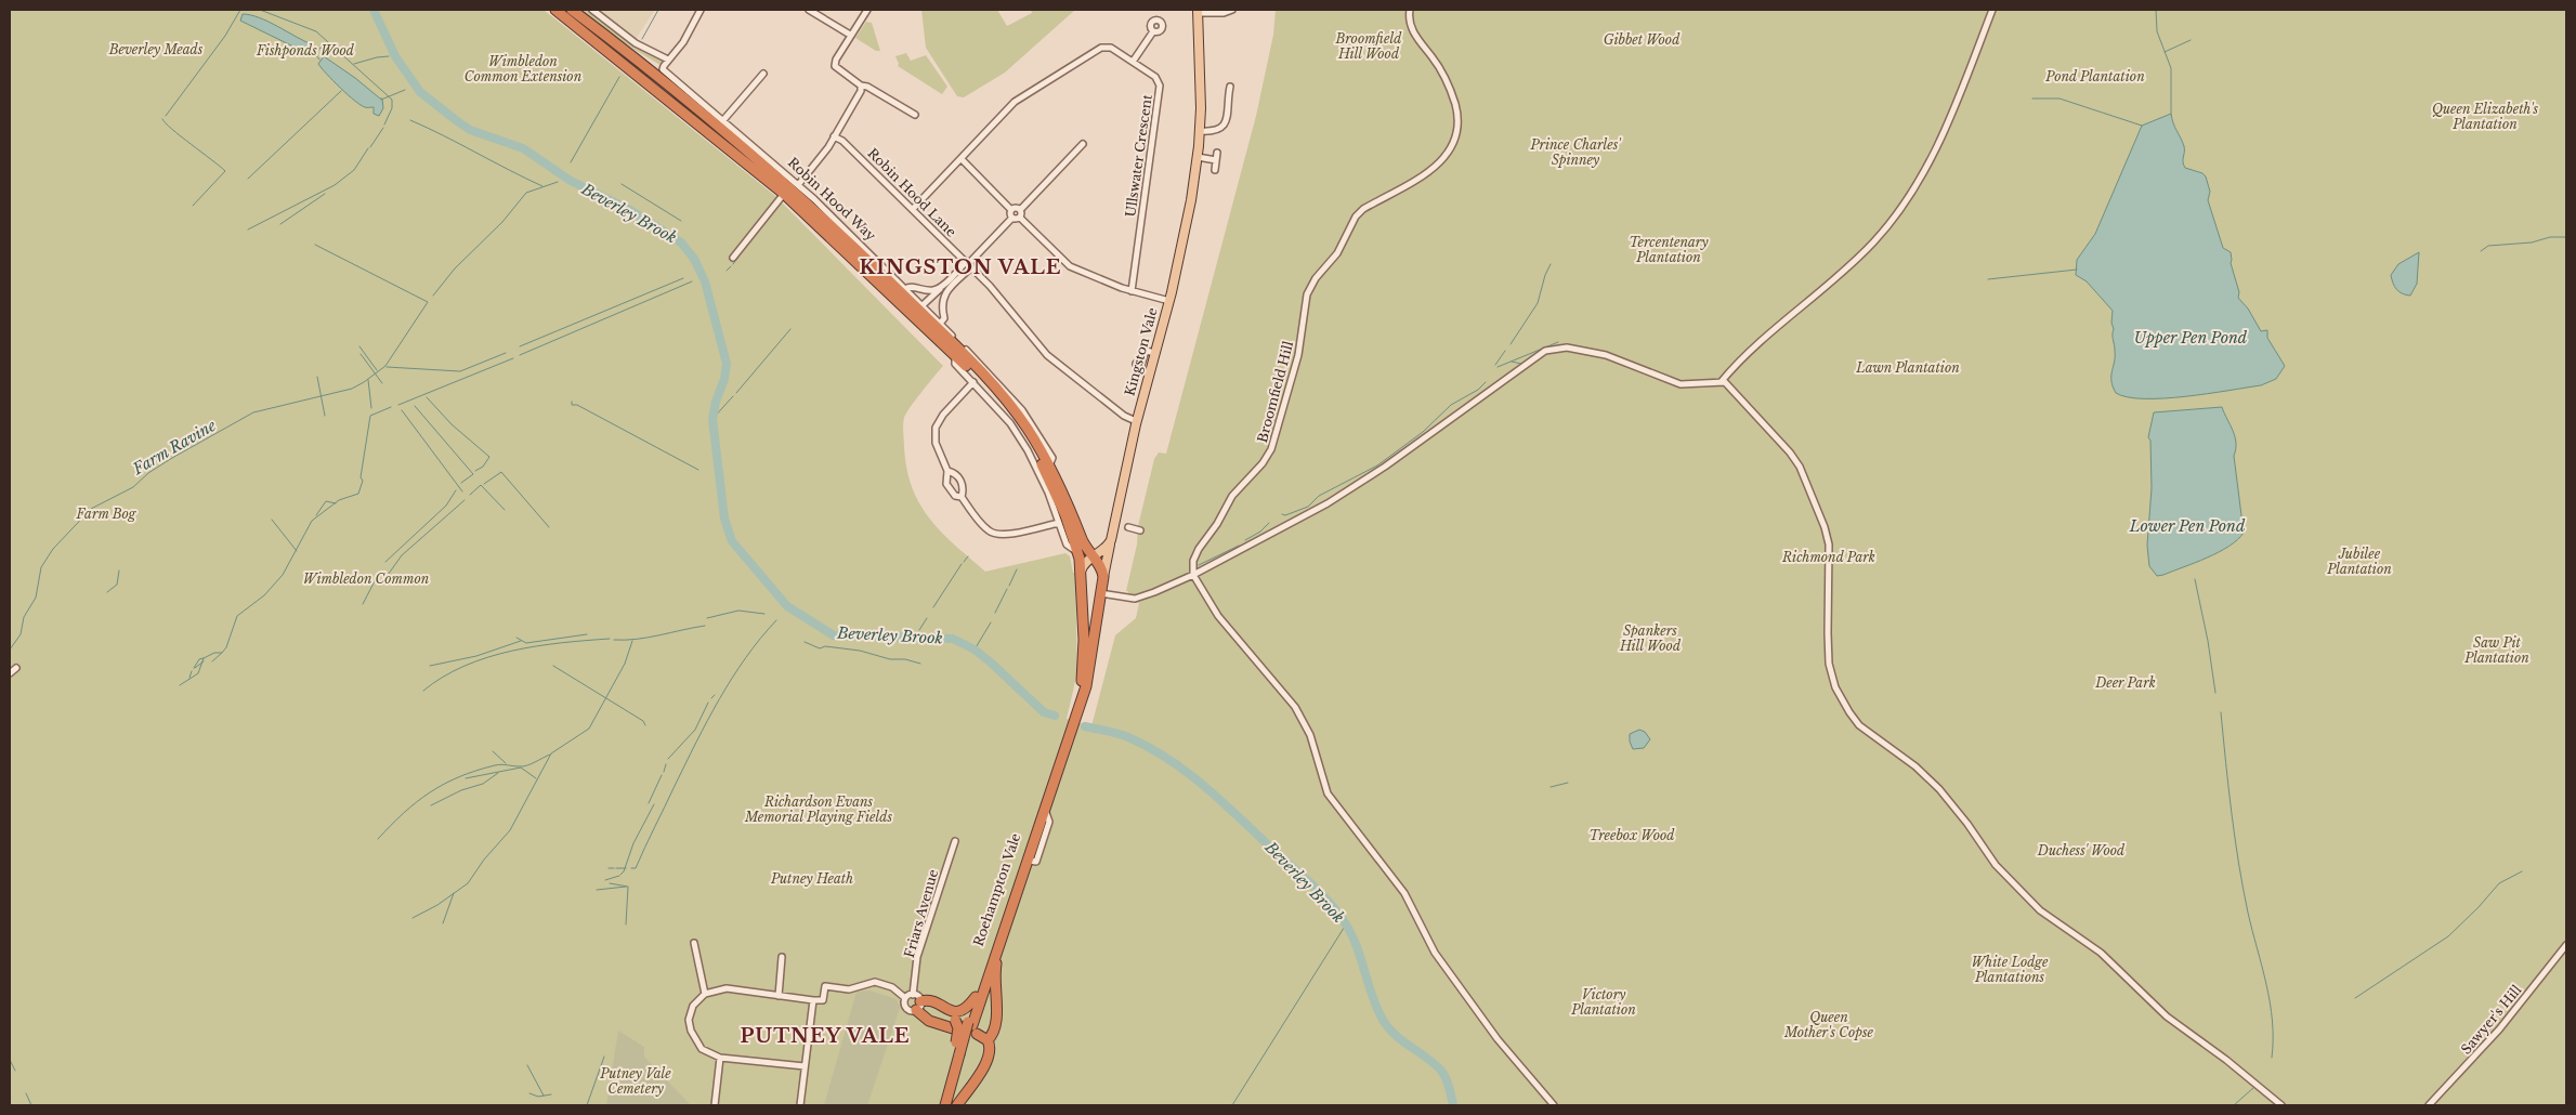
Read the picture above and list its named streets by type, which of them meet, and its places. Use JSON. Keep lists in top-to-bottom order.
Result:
{
  "streets": {
    "highway": ["Robin Hood Way", "Roehampton Vale"],
    "main road": ["Kingston Vale"],
    "street": [
      "Ullswater Crescent",
      "Robin Hood Lane",
      "Broomfield Hill",
      "Friars Avenue",
      "Sawyer's Hill"
    ]
  },
  "crossings": [
    ["Ullswater Crescent", "Robin Hood Lane"],
    ["Robin Hood Lane", "Kingston Vale"]
  ],
  "districts": ["KINGSTON VALE", "PUTNEY VALE"],
  "water": [
    "Beverley Brook",
    "Upper Pen Pond",
    "Farm Ravine",
    "Lower Pen Pond"
  ],
  "parks": [
    "Broomfield Hill Wood",
    "Gibbet Wood",
    "Beverley Meads",
    "Fishponds Wood",
    "Wimbledon Common Extension",
    "Pond Plantation",
    "Queen Elizabeth's Plantation",
    "Prince Charles' Spinney",
    "Tercentenary Plantation",
    "Lawn Plantation",
    "Farm Bog",
    "Jubilee Plantation",
    "Richmond Park",
    "Wimbledon Common",
    "Spankers Hill Wood",
    "Saw Pit Plantation",
    "Deer Park",
    "Richardson Evans Memorial Playing Fields",
    "Treebox Wood",
    "Duchess' Wood",
    "Putney Heath",
    "White Lodge Plantations",
    "Victory Plantation",
    "Queen Mother's Copse",
    "Putney Vale Cemetery"
  ]
}
